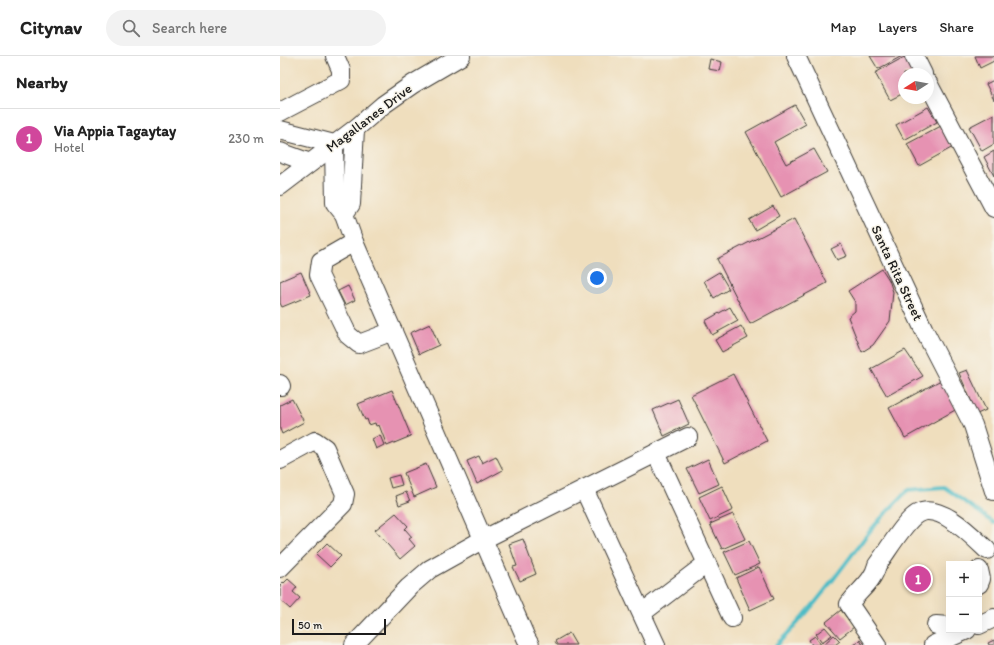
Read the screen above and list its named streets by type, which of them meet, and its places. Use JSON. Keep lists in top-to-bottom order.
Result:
{
  "streets": {
    "street": ["Magallanes Drive", "Santa Rita Street"]
  },
  "scale_bar": "50 m",
  "north": "left",
  "page": {
    "header": "Citynav",
    "search": "Search here",
    "nav": ["Map", "Layers", "Share"],
    "heading": "Nearby",
    "list": [
      {
        "mark": "1",
        "name": "Via Appia Tagaytay",
        "note": "Hotel",
        "value": "230 m"
      }
    ],
    "map_buttons": ["+", "−"],
    "pins": "1",
    "scale": "50 m"
  }
}
